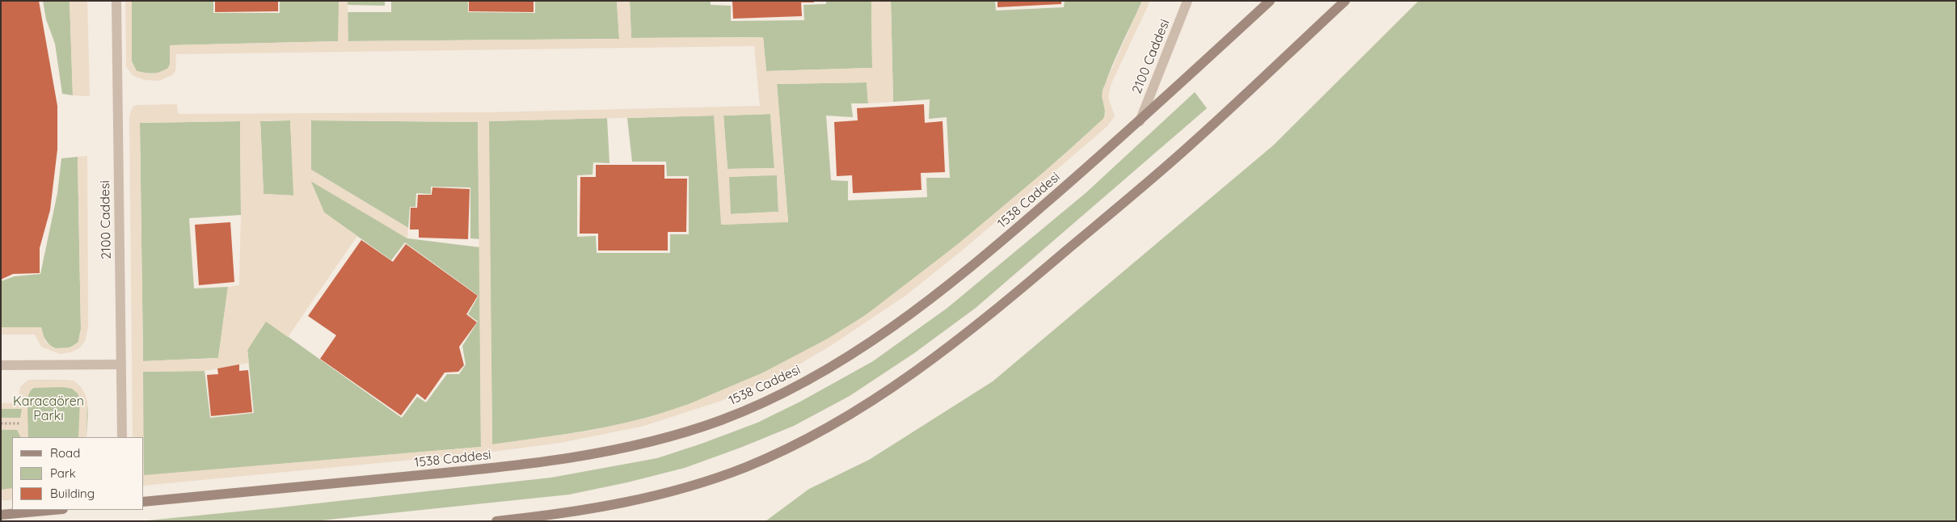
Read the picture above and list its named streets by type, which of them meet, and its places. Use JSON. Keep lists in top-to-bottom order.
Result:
{
  "streets": {
    "main road": ["1538 Caddesi"],
    "street": ["2100 Caddesi"]
  },
  "crossings": [
    ["2100 Caddesi", "1538 Caddesi"]
  ],
  "parks": ["Karacaören Parkı"],
  "legend": ["Road", "Park", "Building"]
}
